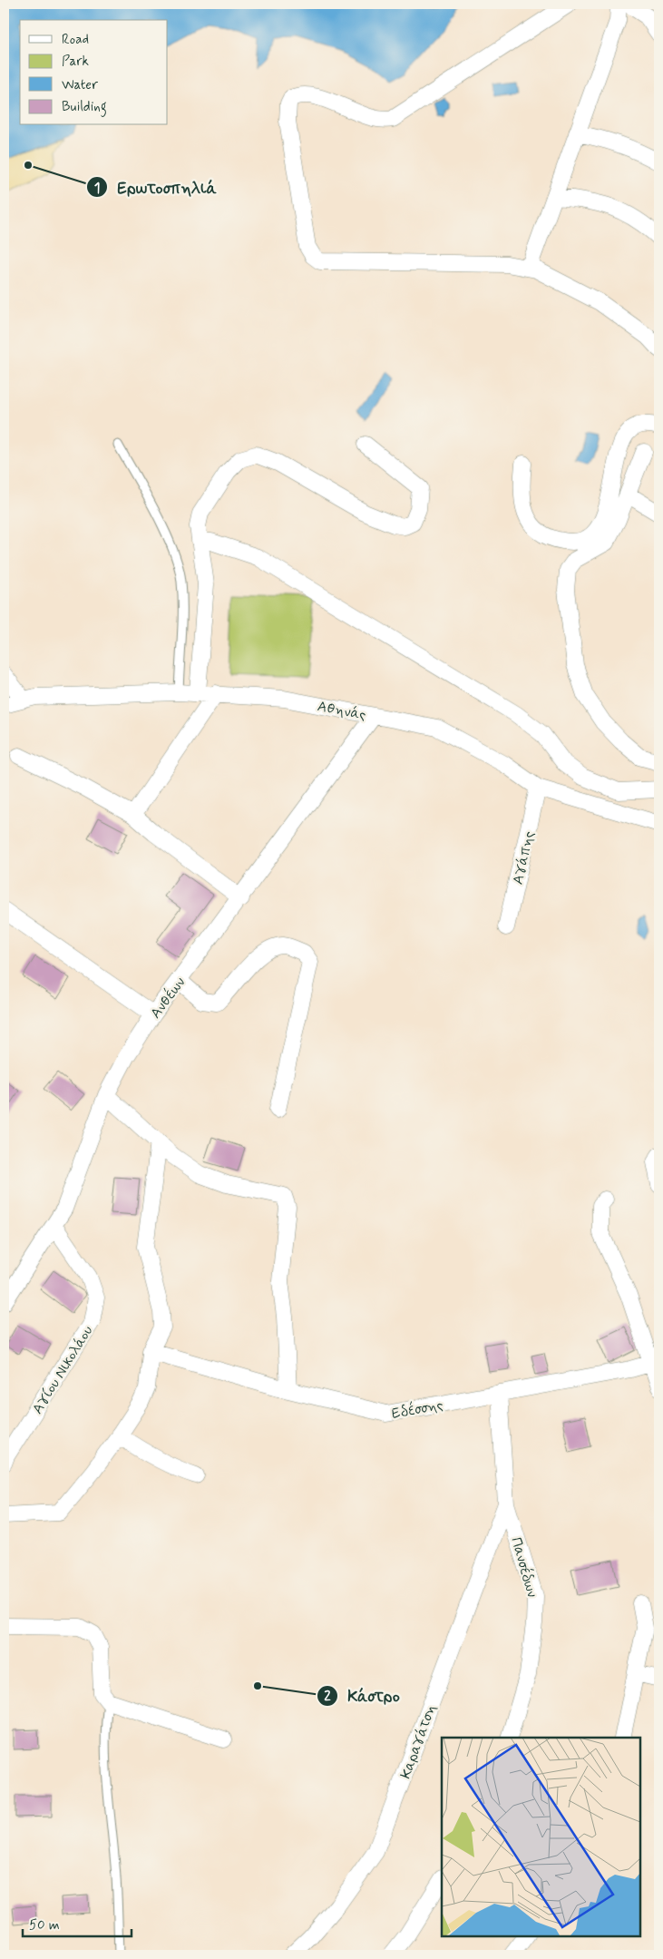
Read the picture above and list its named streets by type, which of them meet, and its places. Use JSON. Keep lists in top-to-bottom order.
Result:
{
  "streets": {
    "street": [
      "Αθηνάς",
      "Αγάπης",
      "Ανθέων",
      "Αγίου Νικολάου",
      "Εδέσσης",
      "Πανσέδων",
      "Καραγάτση"
    ]
  },
  "crossings": [
    ["Αθηνάς", "Αγάπης"],
    ["Αθηνάς", "Ανθέων"],
    ["Ανθέων", "Αγίου Νικολάου"],
    ["Εδέσσης", "Πανσέδων"],
    ["Πανσέδων", "Καραγάτση"]
  ],
  "places": ["Ερωτοσπηλιά", "Κάστρο"],
  "legend": [
    "Road",
    "Park",
    "Water",
    "Building"
  ],
  "scale_bar": "50 m"
}
